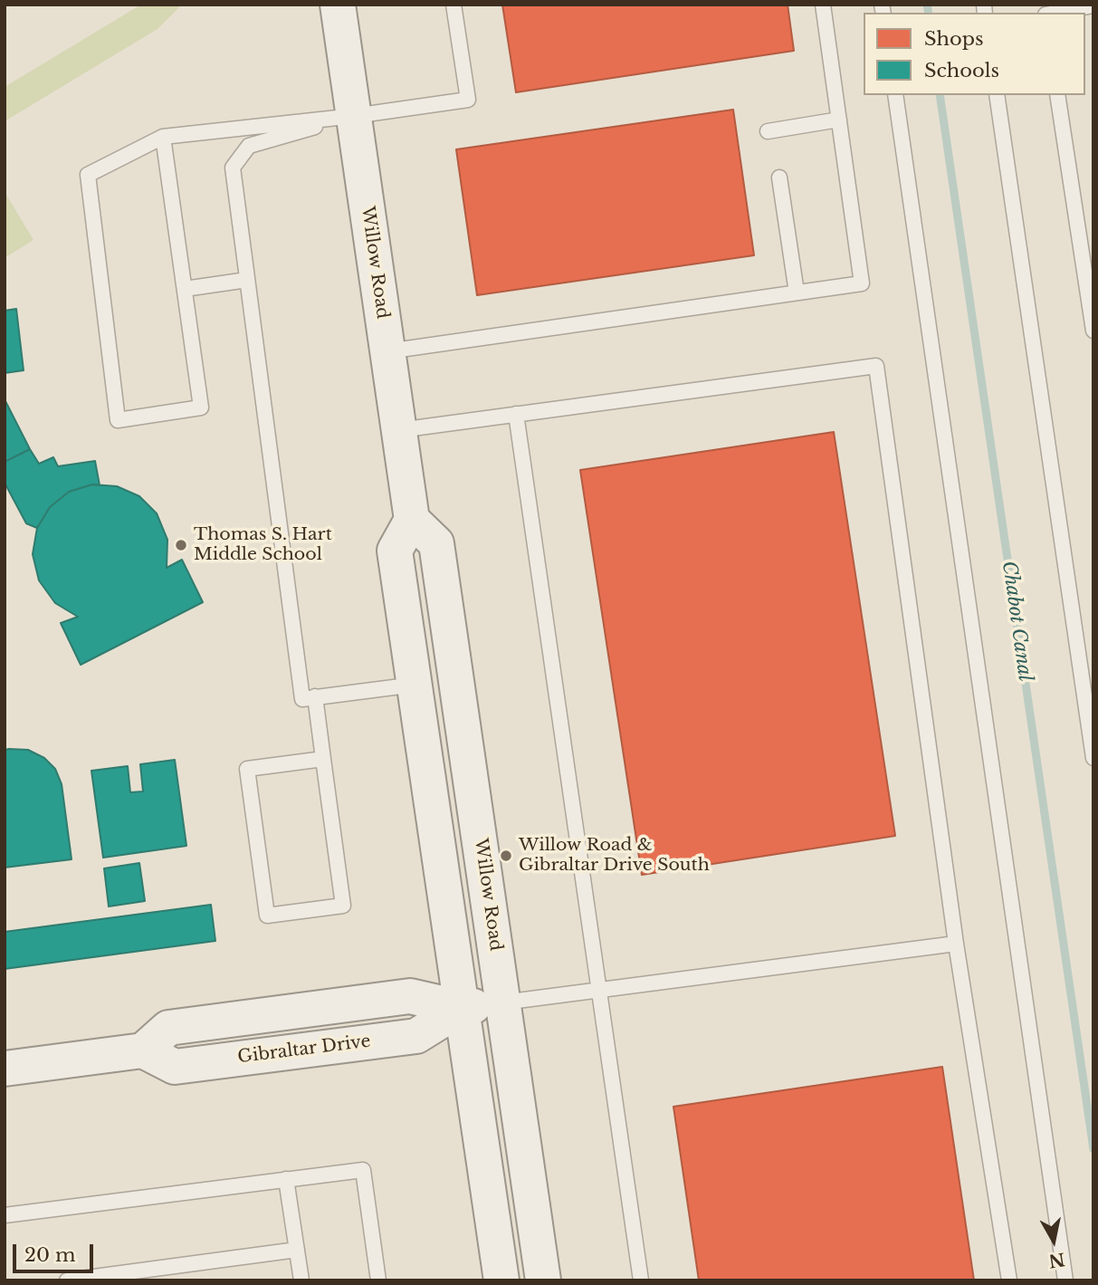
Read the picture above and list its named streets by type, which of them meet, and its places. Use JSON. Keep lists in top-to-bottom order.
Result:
{
  "streets": {
    "street": ["Willow Road"]
  },
  "water": ["Chabot Canal"],
  "places": ["Thomas S. Hart Middle School", "Willow Road & Gibraltar Drive South"],
  "legend": ["Shops", "Schools"],
  "scale_bar": "20 m",
  "north": "bottom"
}
